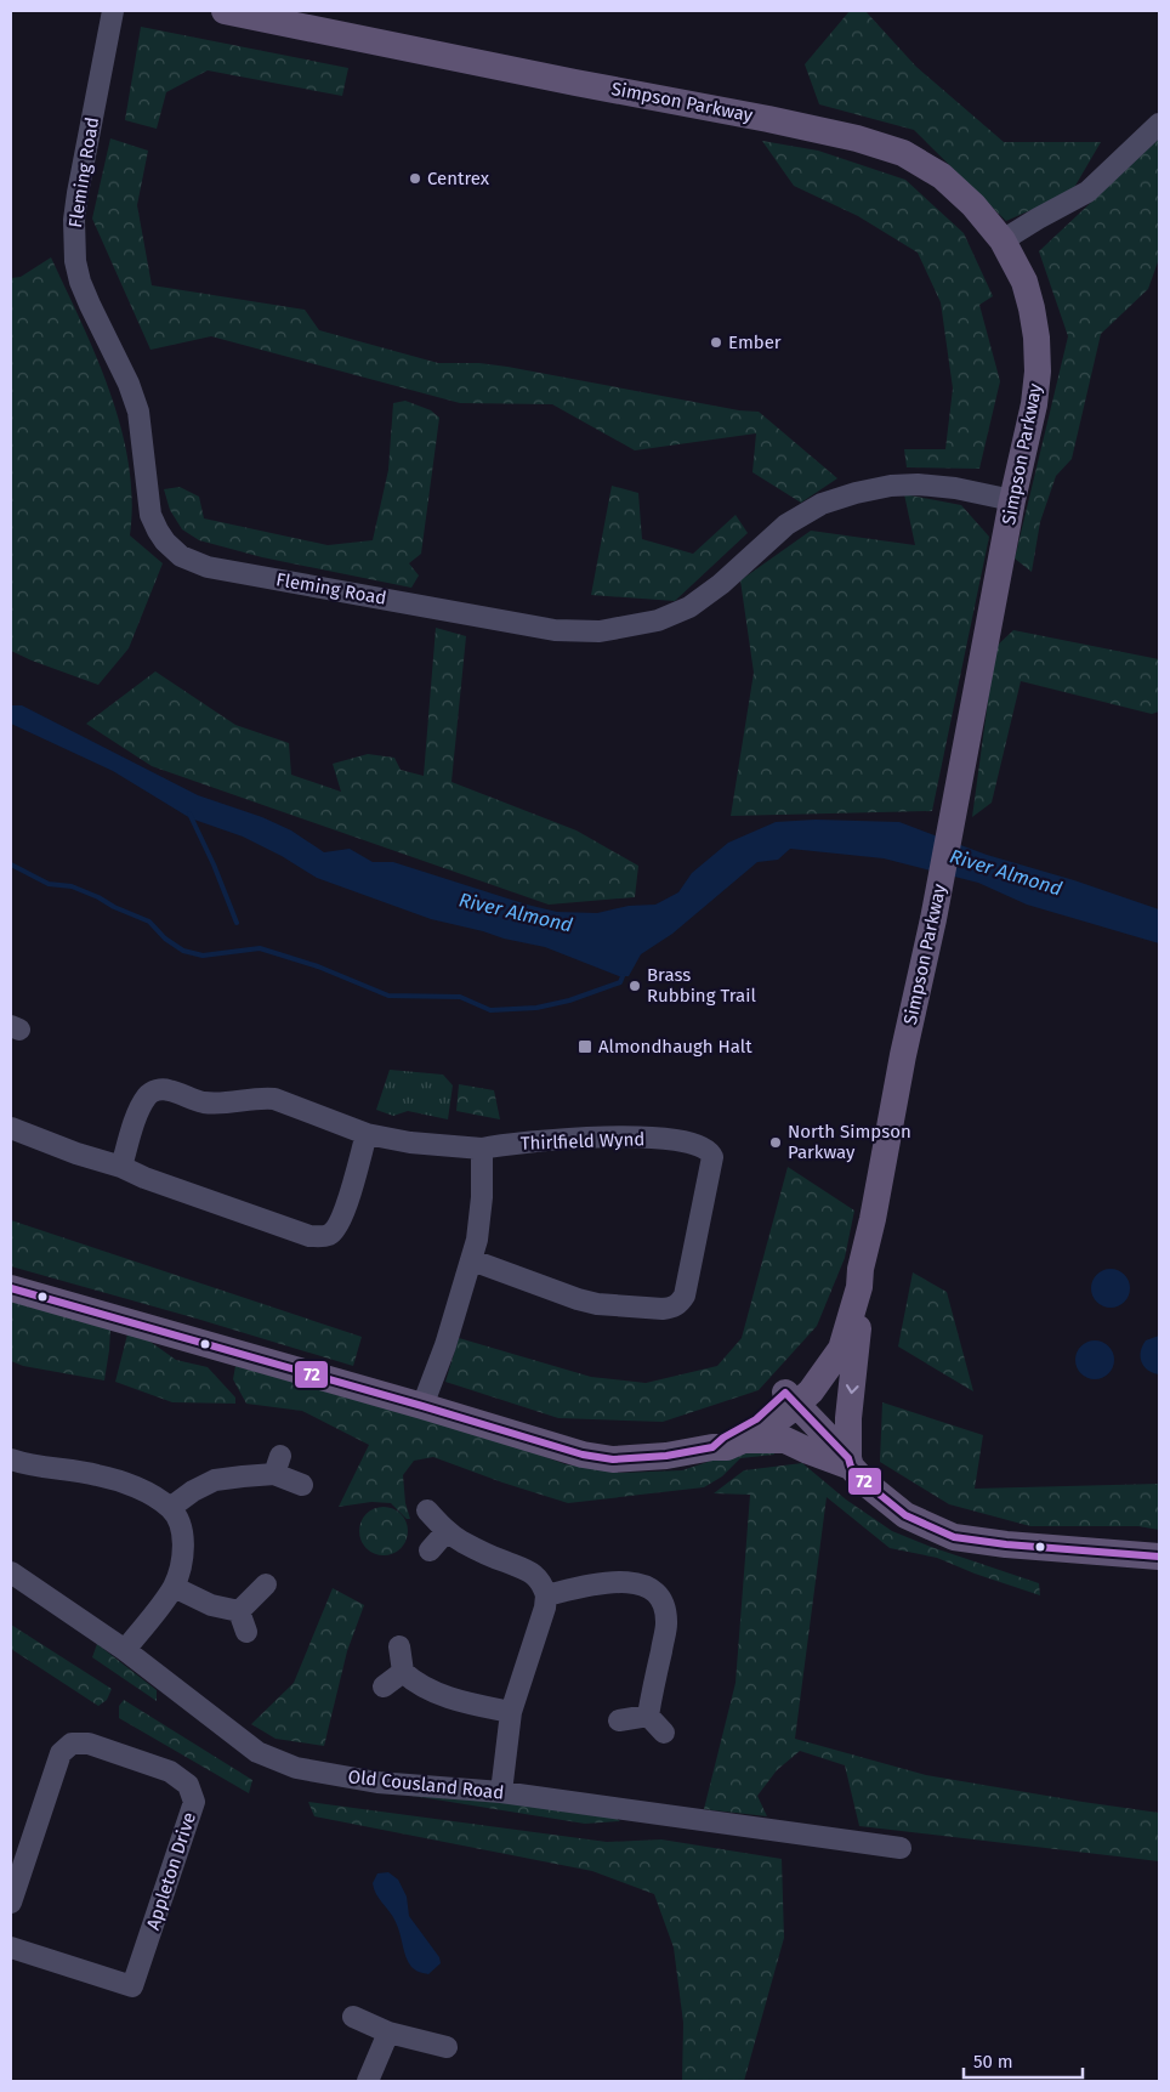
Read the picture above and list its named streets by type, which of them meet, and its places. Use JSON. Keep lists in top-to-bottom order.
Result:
{
  "streets": {
    "main road": ["Simpson Parkway"],
    "street": [
      "Fleming Road",
      "Thirlfield Wynd",
      "Old Cousland Road",
      "Appleton Drive"
    ]
  },
  "crossings": [
    ["Simpson Parkway", "Fleming Road"]
  ],
  "water": ["River Almond"],
  "places": {
    "other": [
      "Centrex",
      "Ember",
      "Brass Rubbing Trail",
      "North Simpson Parkway"
    ],
    "transit": ["Almondhaugh Halt"]
  },
  "lines": ["transit line 72"],
  "scale_bar": "50 m"
}
